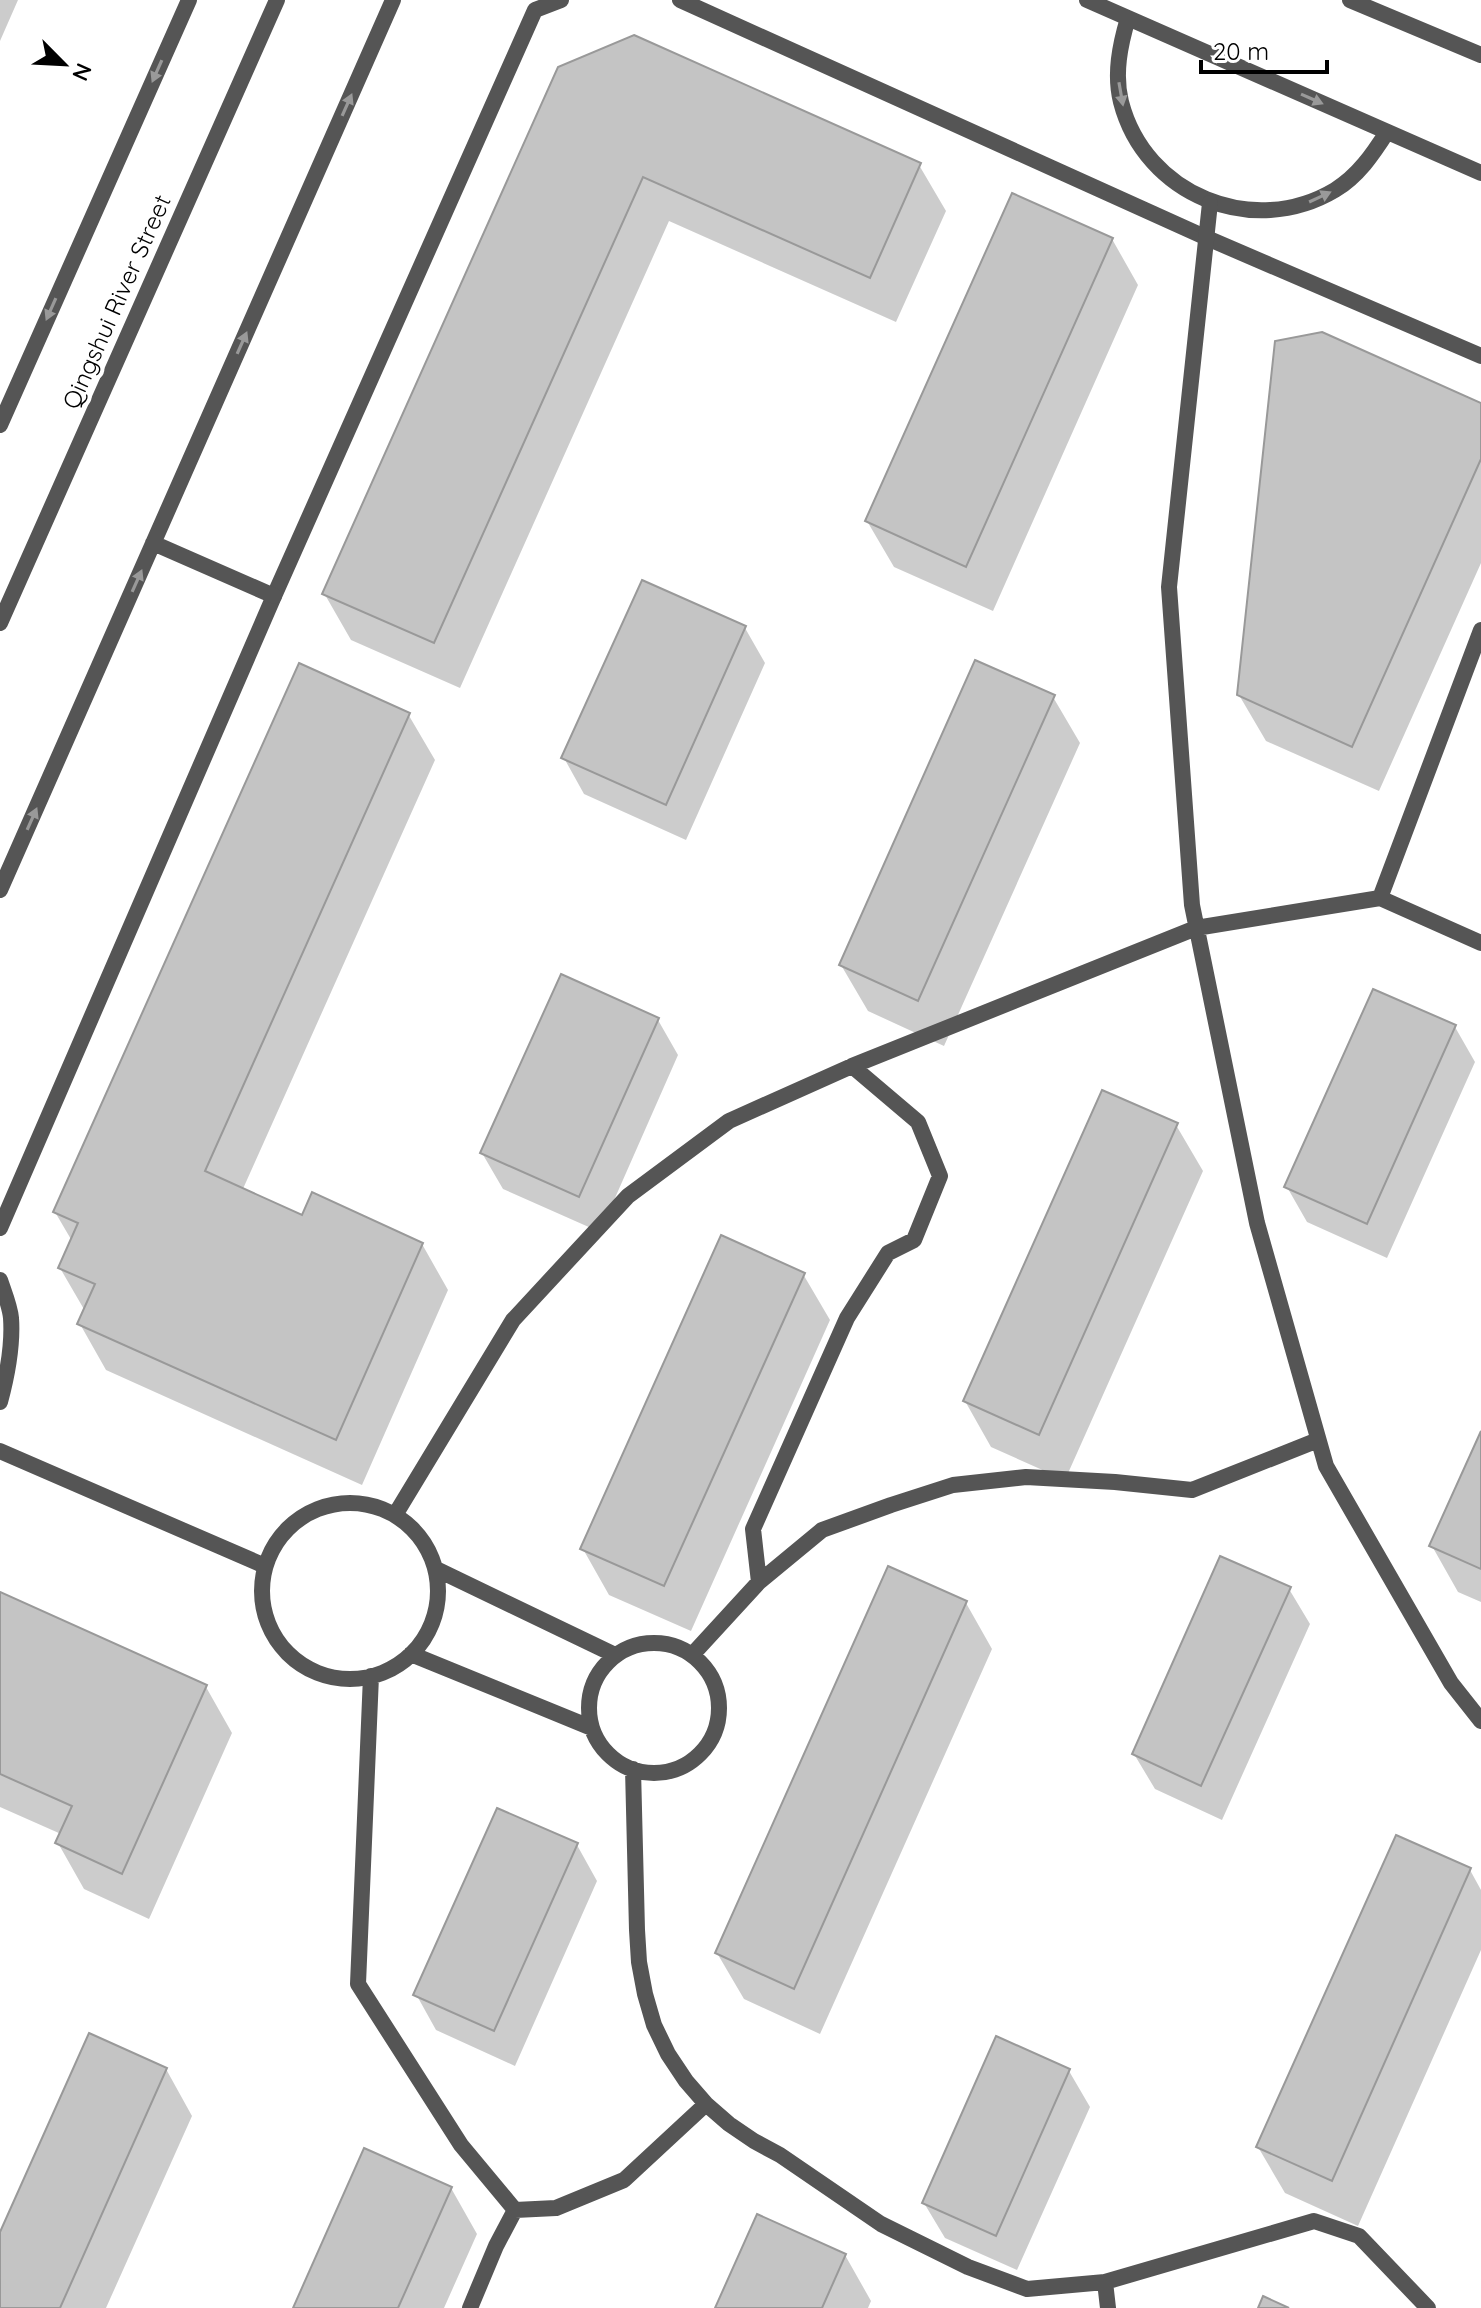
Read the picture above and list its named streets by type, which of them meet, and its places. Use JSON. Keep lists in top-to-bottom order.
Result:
{
  "streets": {
    "street": ["Qingshui River Street"]
  },
  "scale_bar": "20 m",
  "north": "bottom right"
}
